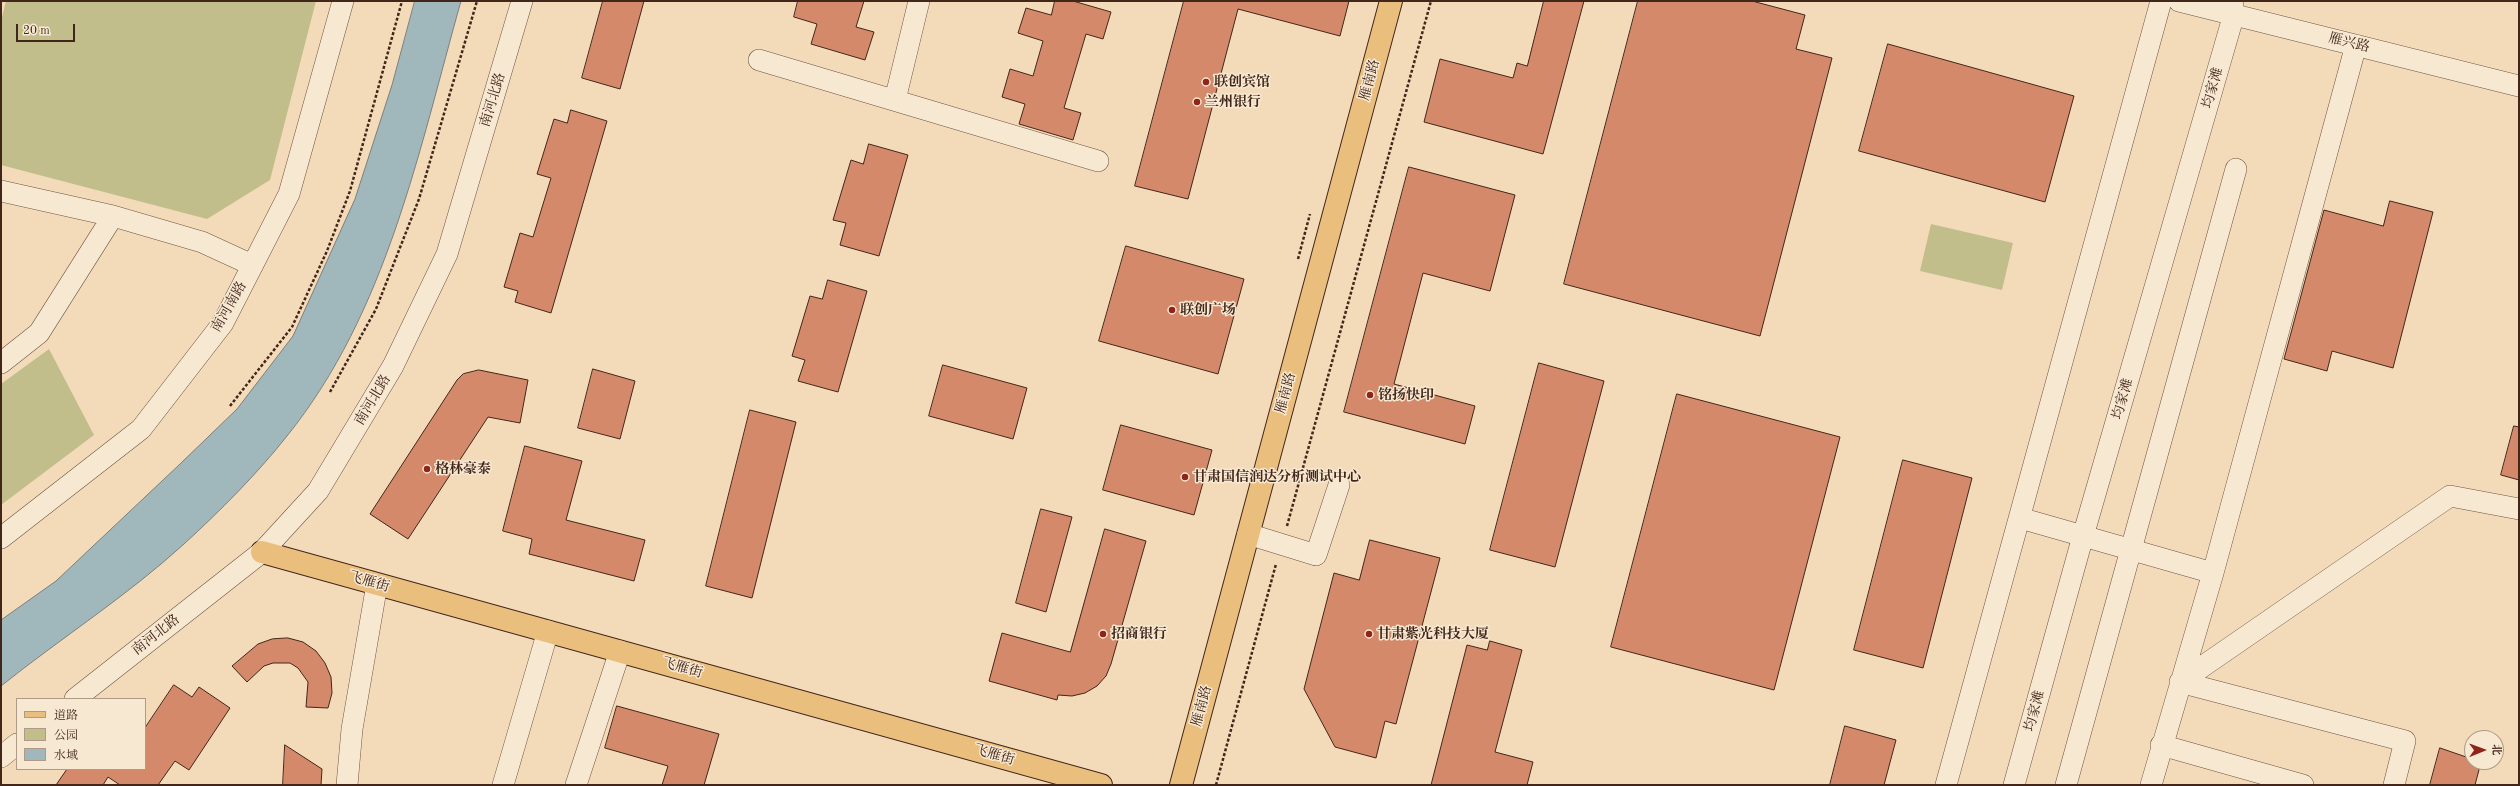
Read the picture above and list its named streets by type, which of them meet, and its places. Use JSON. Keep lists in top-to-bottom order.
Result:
{
  "streets": {
    "main road": ["雁南路", "飞雁街"],
    "street": [
      "雁兴路",
      "均家滩",
      "南河北路",
      "南河南路"
    ]
  },
  "crossings": [
    ["雁兴路", "均家滩"],
    ["南河北路", "飞雁街"]
  ],
  "places": [
    "联创宾馆",
    "兰州银行",
    "联创广场",
    "铭扬快印",
    "格林豪泰",
    "甘肃国信润达分析测试中心",
    "招商银行",
    "甘肃紫光科技大厦"
  ],
  "legend": ["道路", "公园", "水域"],
  "scale_bar": "20 m",
  "north": "right"
}
